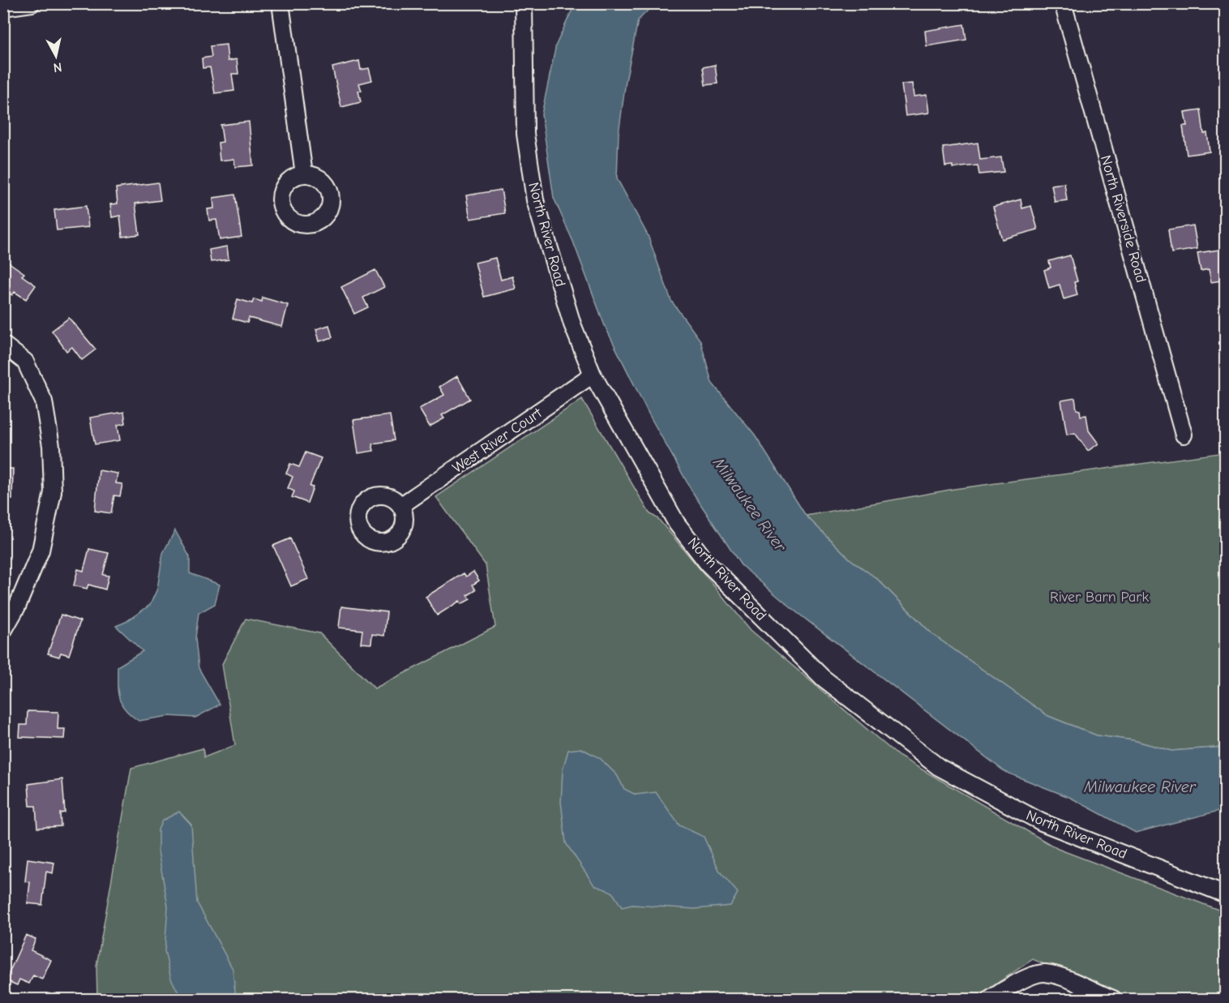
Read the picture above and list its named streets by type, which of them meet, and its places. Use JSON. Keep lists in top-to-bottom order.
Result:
{
  "streets": {
    "street": ["North Riverside Road", "North River Road", "West River Court"]
  },
  "crossings": [
    ["North River Road", "West River Court"]
  ],
  "water": ["Milwaukee River"],
  "parks": ["River Barn Park"],
  "north": "bottom"
}
